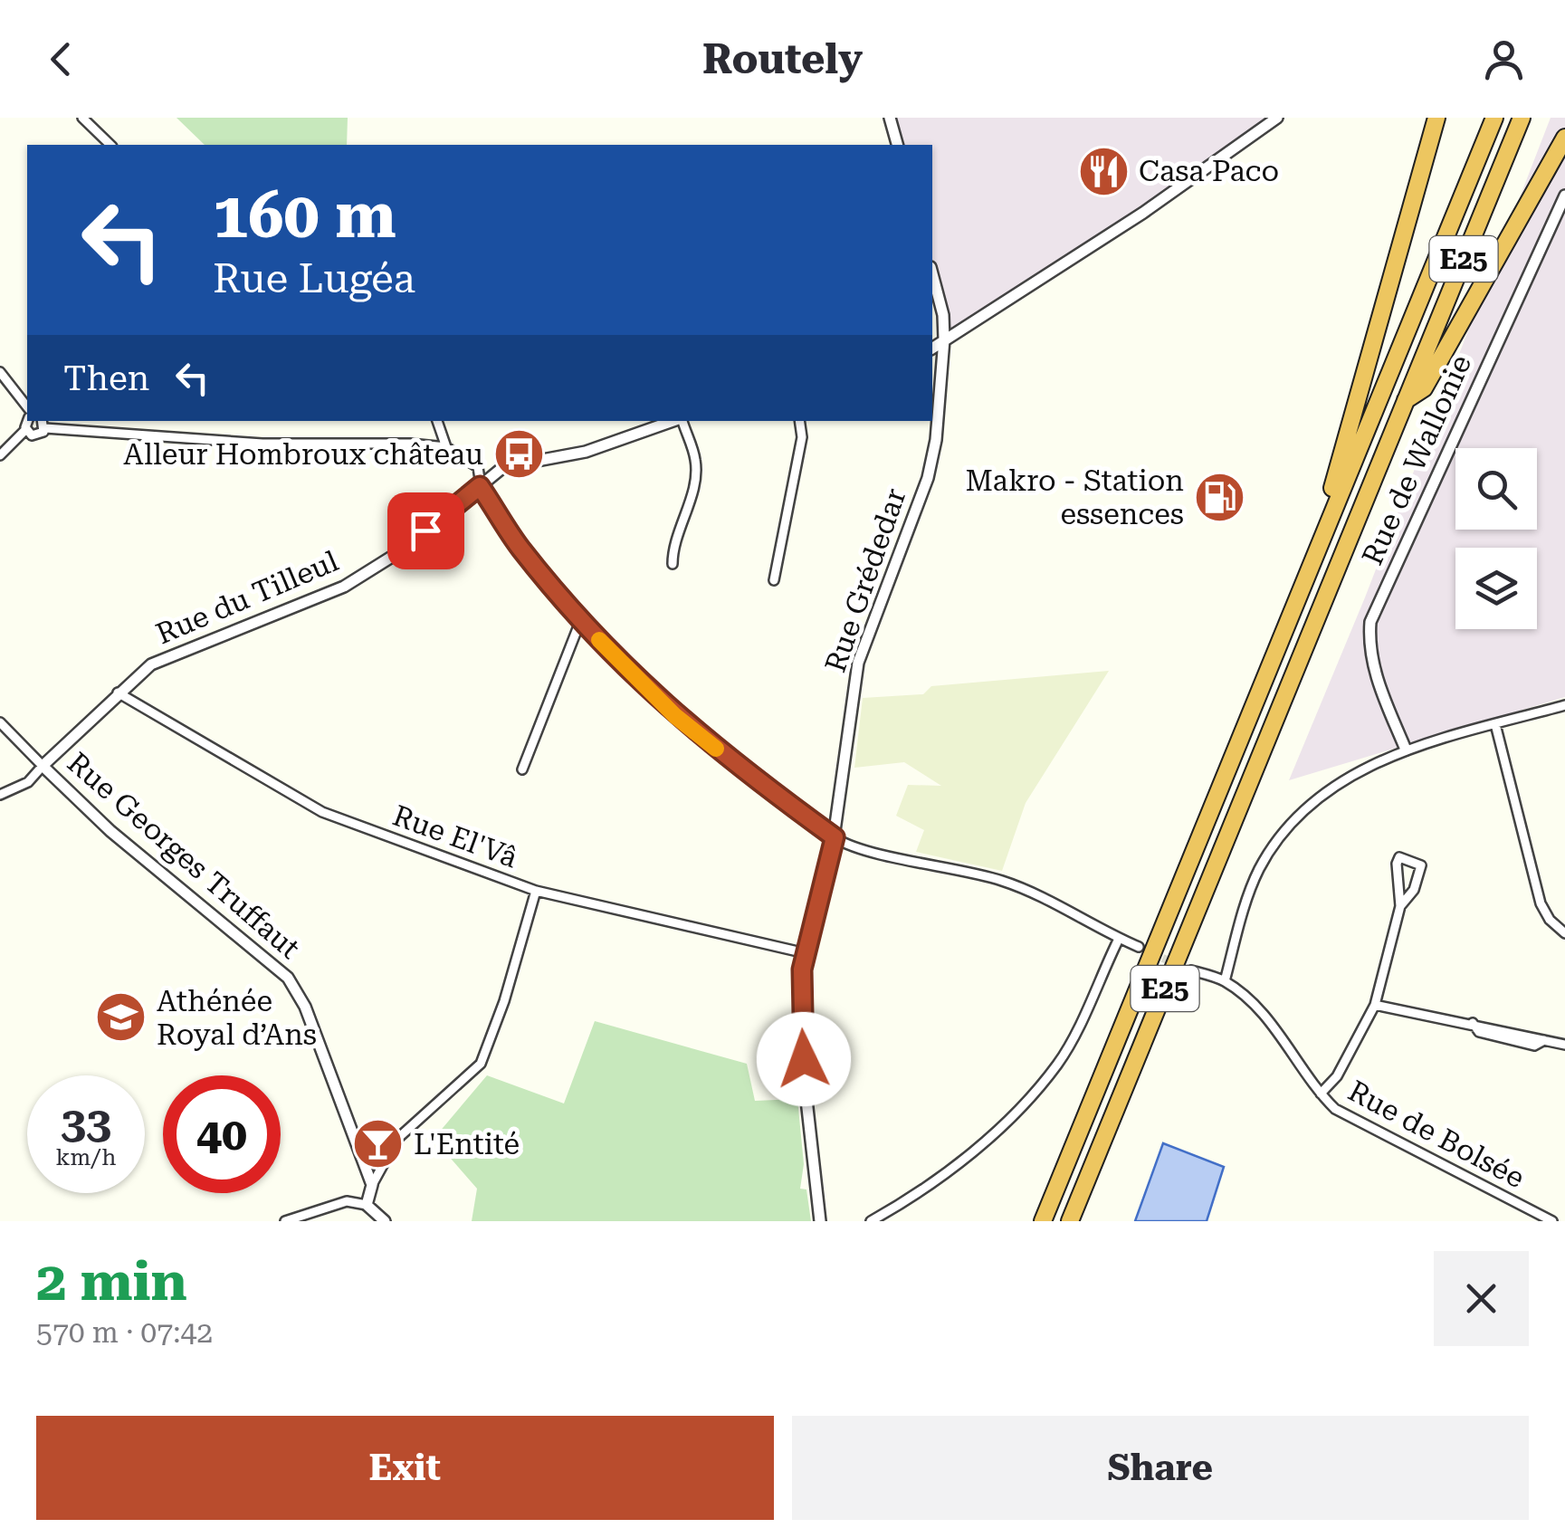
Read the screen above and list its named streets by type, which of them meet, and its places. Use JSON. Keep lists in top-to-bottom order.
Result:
{
  "streets": {
    "highway": ["E25"],
    "street": [
      "Rue de Wallonie",
      "Rue Grédedar",
      "Rue du Tilleul",
      "Rue El'Vâ",
      "Rue Georges Truffaut",
      "Rue de Bolsée"
    ]
  },
  "crossings": [
    ["Rue Grédedar", "Rue El'Vâ"],
    ["Rue du Tilleul", "Rue El'Vâ"],
    ["Rue du Tilleul", "Rue Georges Truffaut"]
  ],
  "places": {
    "restaurant": ["Casa Paco"],
    "bus stop": ["Alleur Hombroux château"],
    "fuel station": ["Makro - Station essences"],
    "school or university": ["Athénée Royal d’Ans"],
    "bar": ["L'Entité"]
  },
  "page": {
    "header": "Routely",
    "turn": ["160 m", "Rue Lugéa"],
    "then": "Then",
    "speed": "33 km/h",
    "limit": "40",
    "heading": ["2 min", "570 m · 07:42"],
    "buttons": ["Exit", "Share"]
  }
}
